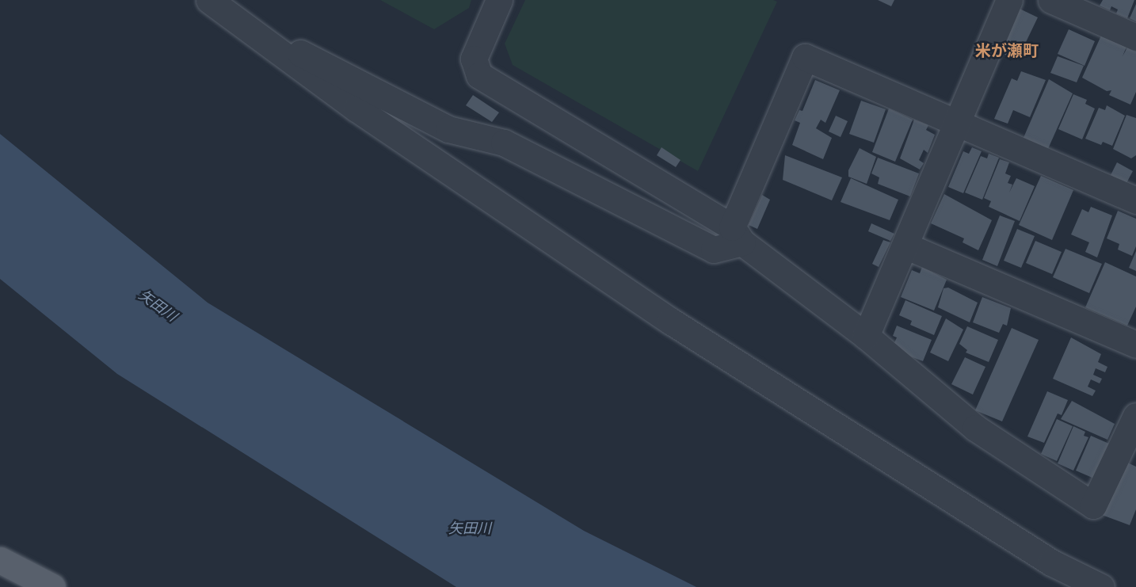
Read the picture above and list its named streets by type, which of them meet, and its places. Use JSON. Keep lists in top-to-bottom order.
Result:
{
  "districts": ["米が瀬町"],
  "water": ["矢田川"]
}
